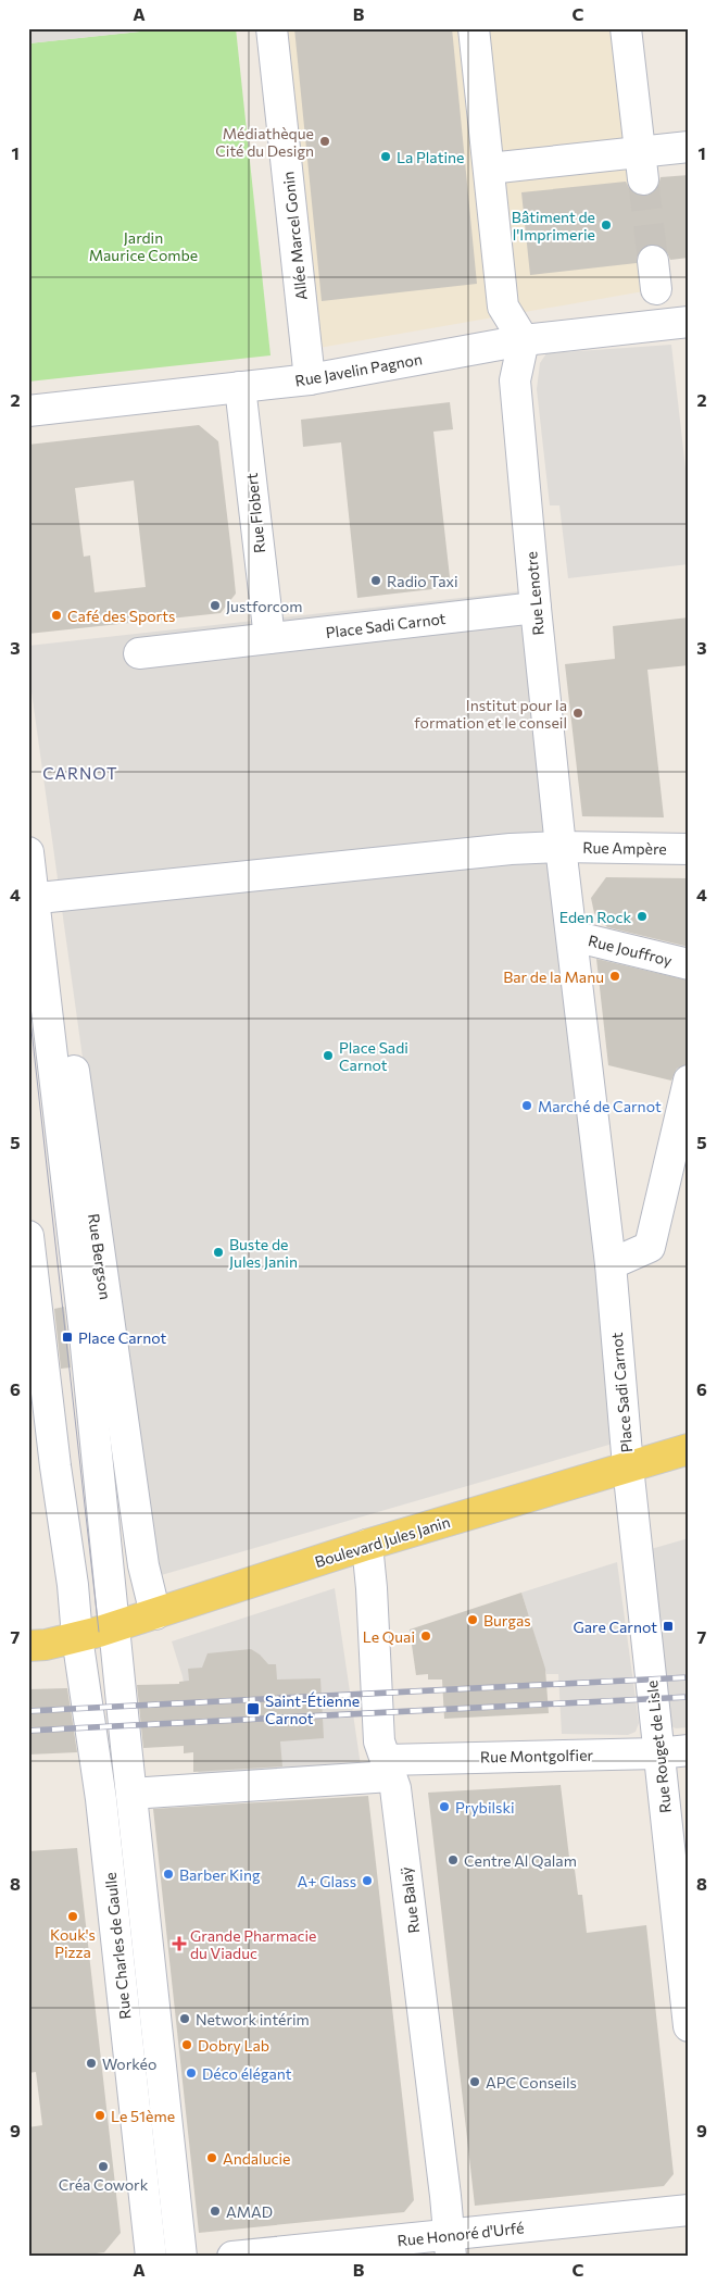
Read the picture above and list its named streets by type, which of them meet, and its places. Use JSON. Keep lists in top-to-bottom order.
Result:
{
  "streets": {
    "main road": ["Boulevard Jules Janin"],
    "street": [
      "Allée Marcel Gonin",
      "Rue Javelin Pagnon",
      "Rue Flobert",
      "Rue Lenotre",
      "Place Sadi Carnot",
      "Rue Ampère",
      "Rue Jouffroy",
      "Rue Bergson",
      "Rue Rouget de Lisle",
      "Rue Montgolfier",
      "Rue Balaÿ",
      "Rue Charles de Gaulle",
      "Rue Honoré d'Urfé"
    ]
  },
  "crossings": [
    ["Allée Marcel Gonin", "Rue Javelin Pagnon"],
    ["Rue Javelin Pagnon", "Rue Flobert"],
    ["Rue Javelin Pagnon", "Rue Lenotre"],
    ["Rue Flobert", "Place Sadi Carnot"],
    ["Rue Lenotre", "Place Sadi Carnot"],
    ["Rue Lenotre", "Rue Ampère"],
    ["Place Sadi Carnot", "Rue Ampère"],
    ["Place Sadi Carnot", "Rue Jouffroy"],
    ["Place Sadi Carnot", "Boulevard Jules Janin"],
    ["Place Sadi Carnot", "Rue Rouget de Lisle"],
    ["Rue Bergson", "Boulevard Jules Janin"],
    ["Boulevard Jules Janin", "Rue Rouget de Lisle"],
    ["Boulevard Jules Janin", "Rue Balaÿ"],
    ["Boulevard Jules Janin", "Rue Charles de Gaulle"],
    ["Rue Rouget de Lisle", "Rue Montgolfier"],
    ["Rue Montgolfier", "Rue Balaÿ"],
    ["Rue Balaÿ", "Rue Honoré d'Urfé"]
  ],
  "districts": ["CARNOT"],
  "parks": ["Jardin Maurice Combe"],
  "places": {
    "other": [
      "Médiathèque Cité du Design",
      "La Platine",
      "Bâtiment de l'Imprimerie",
      "Radio Taxi",
      "Justforcom",
      "Café des Sports",
      "Institut pour la formation et le conseil",
      "Eden Rock",
      "Bar de la Manu",
      "Place Sadi Carnot",
      "Marché de Carnot",
      "Buste de Jules Janin",
      "Burgas",
      "Le Quai",
      "Prybilski",
      "Centre Al Qalam",
      "Barber King",
      "A+ Glass",
      "Kouk's Pizza",
      "Network intérim",
      "Dobry Lab",
      "Workéo",
      "Déco élégant",
      "APC Conseils",
      "Le 51ème",
      "Andalucie",
      "Créa Cowork",
      "AMAD"
    ],
    "transit": ["Place Carnot", "Gare Carnot", "Saint-Étienne Carnot"],
    "health": ["Grande Pharmacie du Viaduc"]
  },
  "grid": {
    "columns": ["A", "B", "C"],
    "rows": [
      "1",
      "2",
      "3",
      "4",
      "5",
      "6",
      "7",
      "8",
      "9"
    ]
  }
}
